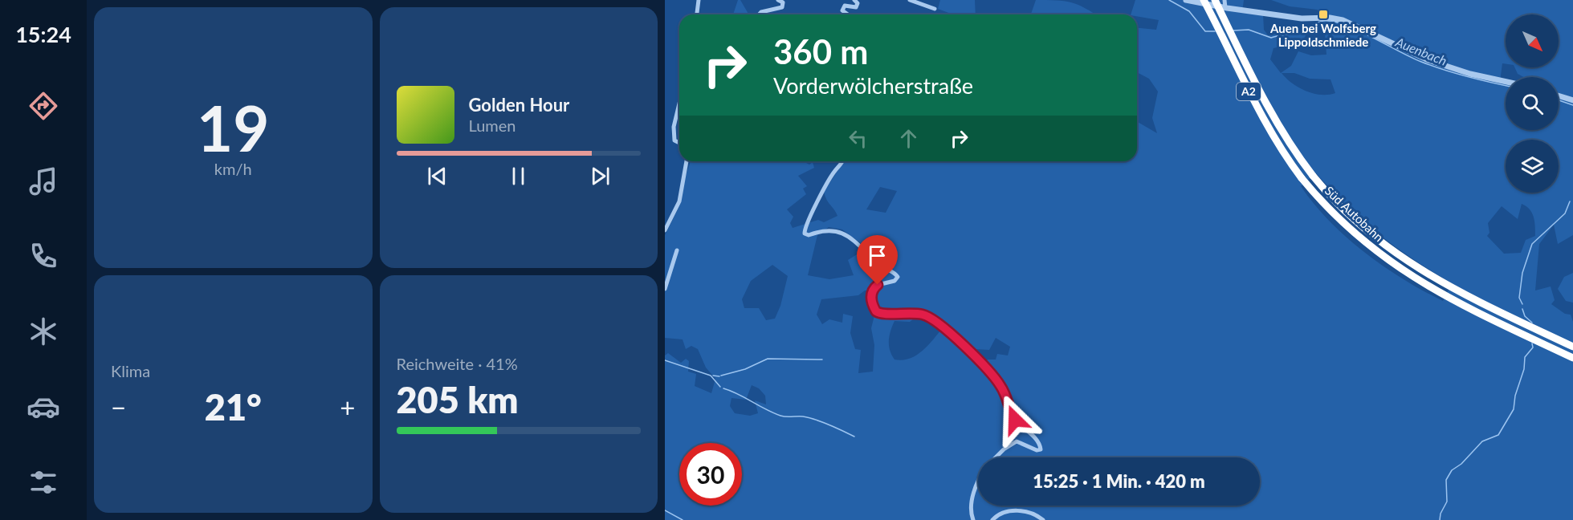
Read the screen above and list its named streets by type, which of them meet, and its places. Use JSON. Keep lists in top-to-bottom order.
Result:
{
  "streets": {
    "highway": ["A2", "Süd Autobahn"]
  },
  "water": ["Auenbach"],
  "places": {
    "transit": ["Auen bei Wolfsberg Lippoldschmiede"]
  },
  "north": "bottom right",
  "page": {
    "tabs": "15:24",
    "tile": [
      ["19", "km/h"],
      "Klima",
      ["Reichweite · 41%", "205 km"]
    ],
    "turn": ["360 m", "Vorderwölcherstraße"],
    "song": ["Golden Hour", "Lumen"],
    "heat": ["−", "21°", "+"],
    "limit": "30",
    "trip": "15:25 · 1 Min. · 420 m"
  }
}
